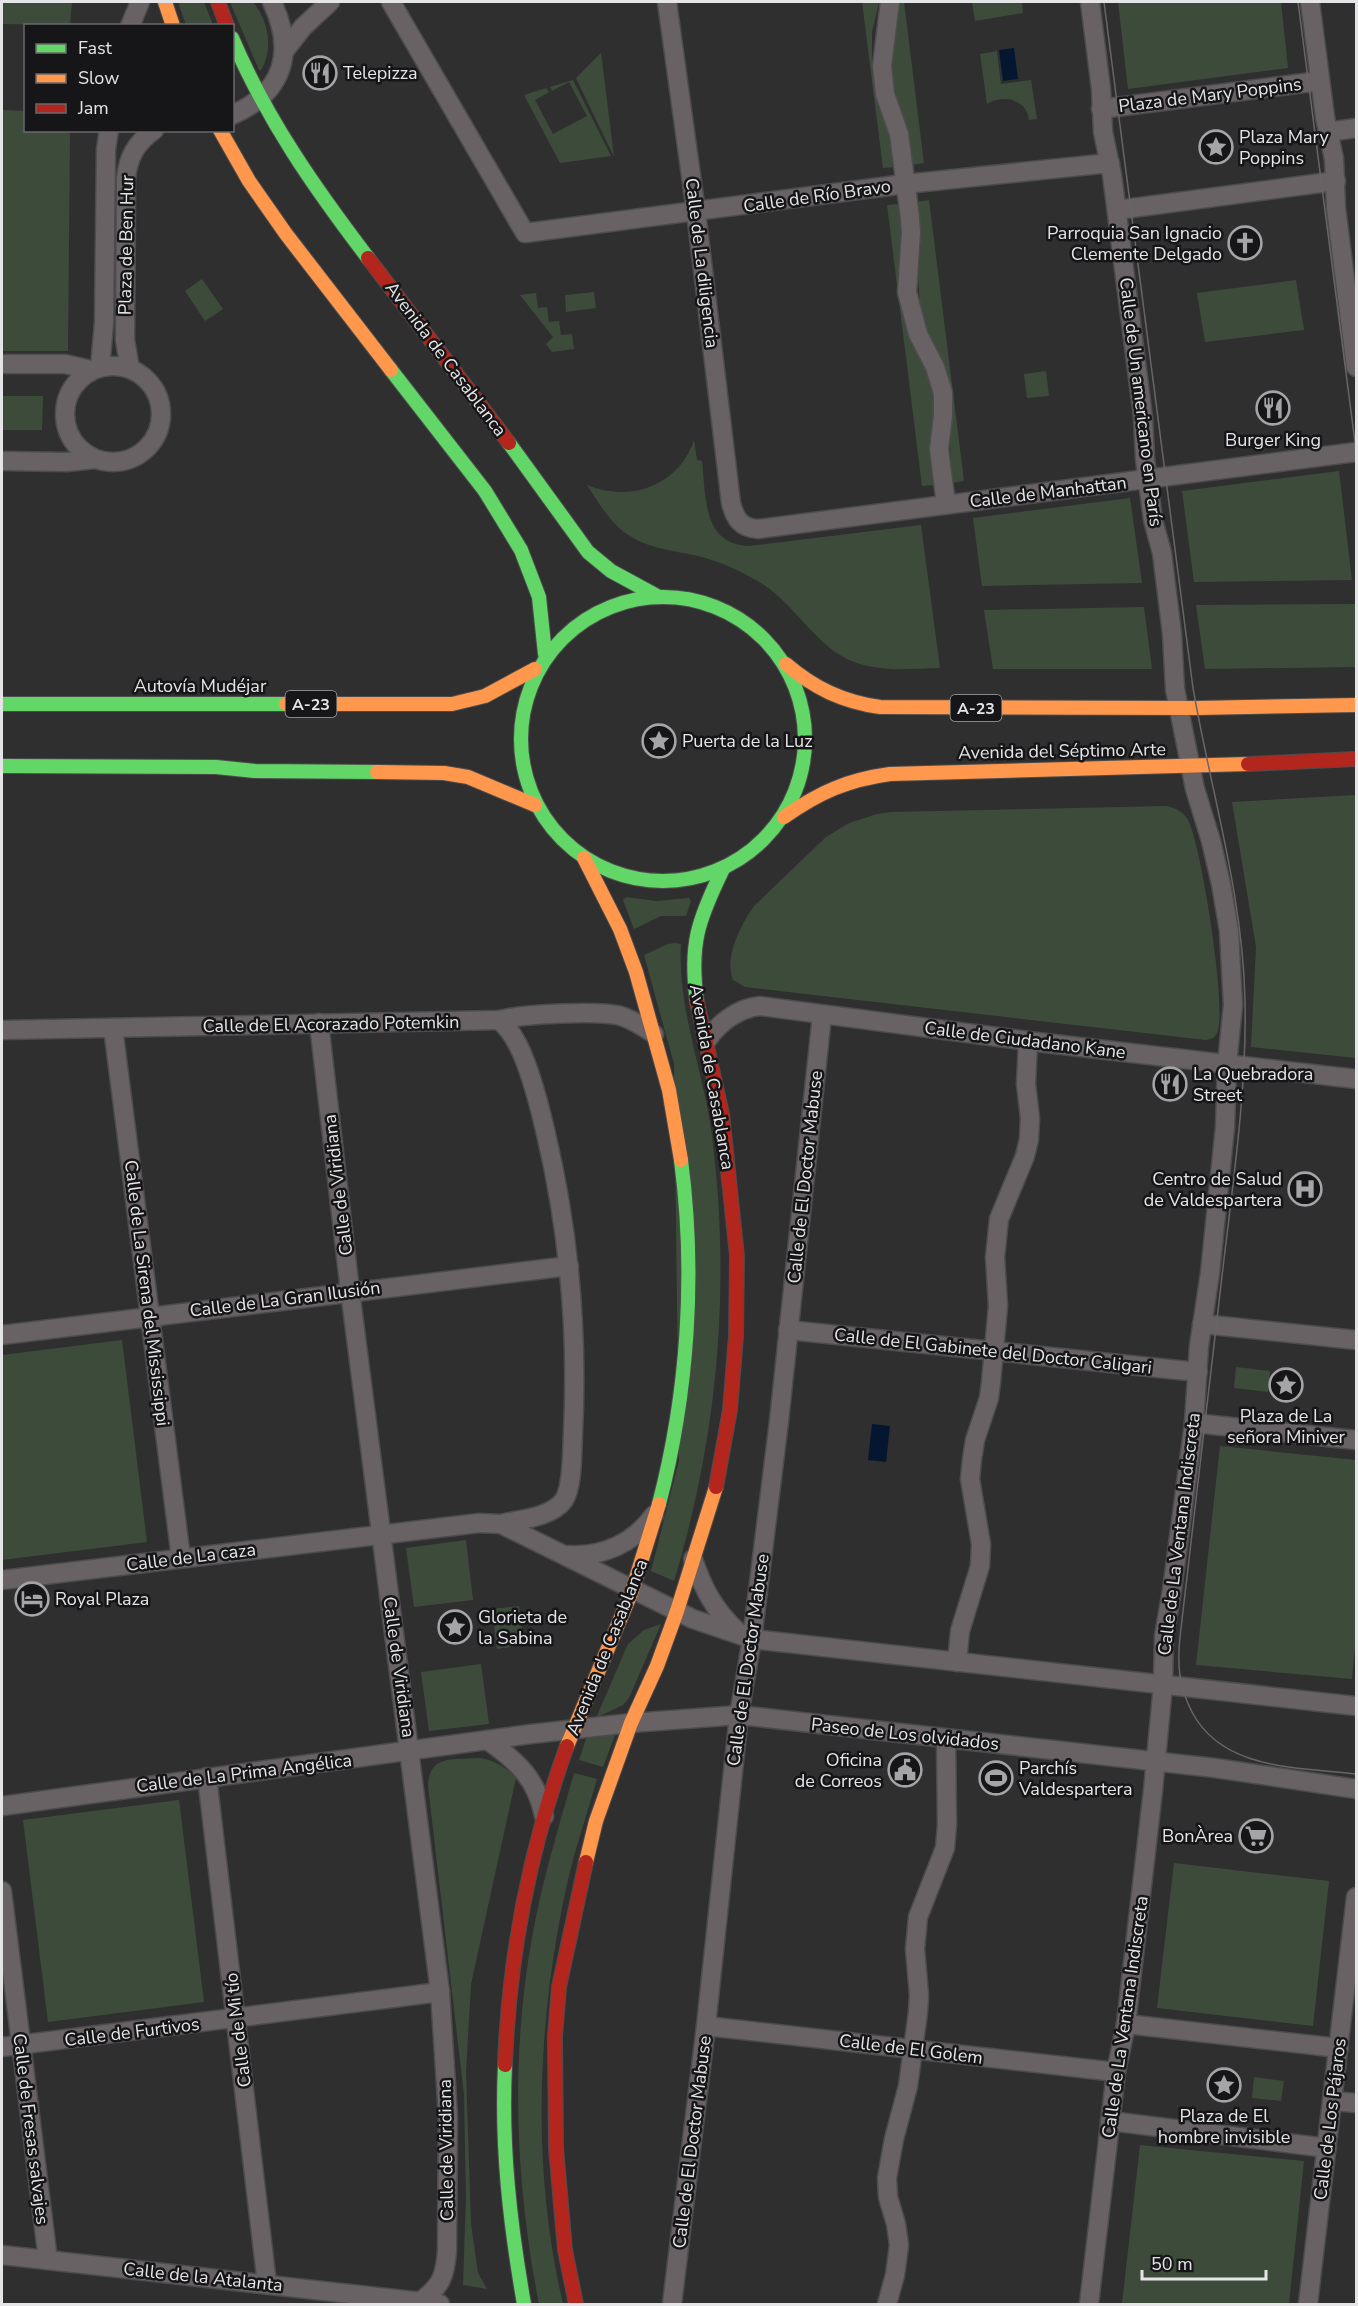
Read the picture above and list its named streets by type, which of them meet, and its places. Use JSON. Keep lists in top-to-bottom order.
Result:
{
  "streets": {
    "main road": [
      "Avenida de Casablanca",
      "Autovía Mudéjar",
      "A-23",
      "Avenida del Séptimo Arte"
    ],
    "street": [
      "Plaza de Mary Poppins",
      "Calle de Río Bravo",
      "Plaza de Ben Hur",
      "Calle de La diligencia",
      "Calle de Un americano en París",
      "Calle de Manhattan",
      "Calle de El Acorazado Potemkin",
      "Calle de Ciudadano Kane",
      "Calle de El Doctor Mabuse",
      "Calle de Viridiana",
      "Calle de La Sirena del Mississippi",
      "Calle de La Gran Ilusión",
      "Calle de El Gabinete del Doctor Caligari",
      "Calle de La Ventana Indiscreta",
      "Calle de La caza",
      "Paseo de Los olvidados",
      "Calle de La Prima Angélica",
      "Calle de Mi tío",
      "Calle de Furtivos",
      "Calle de El Golem",
      "Calle de Los Pájaros",
      "Calle de Fresas salvajes",
      "Calle de la Atalanta"
    ]
  },
  "crossings": [
    ["Plaza de Mary Poppins", "Calle de Un americano en París"],
    ["Calle de Río Bravo", "Calle de La diligencia"],
    ["Calle de Río Bravo", "Calle de Un americano en París"],
    ["Calle de La diligencia", "Calle de Manhattan"],
    ["Avenida de Casablanca", "A-23"],
    ["Avenida de Casablanca", "Calle de El Acorazado Potemkin"],
    ["Avenida de Casablanca", "Calle de Ciudadano Kane"],
    ["Avenida de Casablanca", "Paseo de Los olvidados"],
    ["Avenida de Casablanca", "Calle de La Prima Angélica"],
    ["Calle de Un americano en París", "Calle de Manhattan"],
    ["Calle de Un americano en París", "A-23"],
    ["Calle de Un americano en París", "Avenida del Séptimo Arte"],
    ["Calle de Un americano en París", "Calle de La Ventana Indiscreta"],
    ["Autovía Mudéjar", "A-23"],
    ["A-23", "Avenida del Séptimo Arte"],
    ["Avenida del Séptimo Arte", "Calle de La Ventana Indiscreta"],
    ["Calle de El Acorazado Potemkin", "Calle de Viridiana"],
    ["Calle de El Acorazado Potemkin", "Calle de La Sirena del Mississippi"],
    ["Calle de Ciudadano Kane", "Calle de El Doctor Mabuse"],
    ["Calle de Ciudadano Kane", "Calle de La Ventana Indiscreta"],
    ["Calle de El Doctor Mabuse", "Calle de El Gabinete del Doctor Caligari"],
    ["Calle de El Doctor Mabuse", "Paseo de Los olvidados"],
    ["Calle de El Doctor Mabuse", "Calle de El Golem"],
    ["Calle de Viridiana", "Calle de La Gran Ilusión"],
    ["Calle de Viridiana", "Calle de La caza"],
    ["Calle de Viridiana", "Calle de La Prima Angélica"],
    ["Calle de Viridiana", "Calle de Furtivos"],
    ["Calle de Viridiana", "Calle de la Atalanta"],
    ["Calle de La Sirena del Mississippi", "Calle de La Gran Ilusión"],
    ["Calle de La Sirena del Mississippi", "Calle de La caza"],
    ["Calle de El Gabinete del Doctor Caligari", "Calle de La Ventana Indiscreta"],
    ["Calle de La Ventana Indiscreta", "Paseo de Los olvidados"],
    ["Calle de La Ventana Indiscreta", "Calle de El Golem"],
    ["Paseo de Los olvidados", "Calle de La Prima Angélica"],
    ["Calle de La Prima Angélica", "Calle de Mi tío"],
    ["Calle de Mi tío", "Calle de Furtivos"],
    ["Calle de Mi tío", "Calle de la Atalanta"],
    ["Calle de Furtivos", "Calle de Fresas salvajes"],
    ["Calle de Fresas salvajes", "Calle de la Atalanta"]
  ],
  "places": {
    "restaurant": ["Telepizza", "Burger King", "La Quebradora Street"],
    "place": [
      "Plaza Mary Poppins",
      "Puerta de la Luz",
      "Plaza de La señora Miniver",
      "Glorieta de la Sabina",
      "Plaza de El hombre invisible"
    ],
    "church": ["Parroquia San Ignacio Clemente Delgado"],
    "hospital": ["Centro de Salud de Valdespartera"],
    "hotel": ["Royal Plaza"],
    "public building": ["Oficina de Correos"],
    "sports": ["Parchís Valdespartera"],
    "supermarket": ["BonÀrea"]
  },
  "legend": ["Fast", "Slow", "Jam"],
  "scale_bar": "50 m"
}
